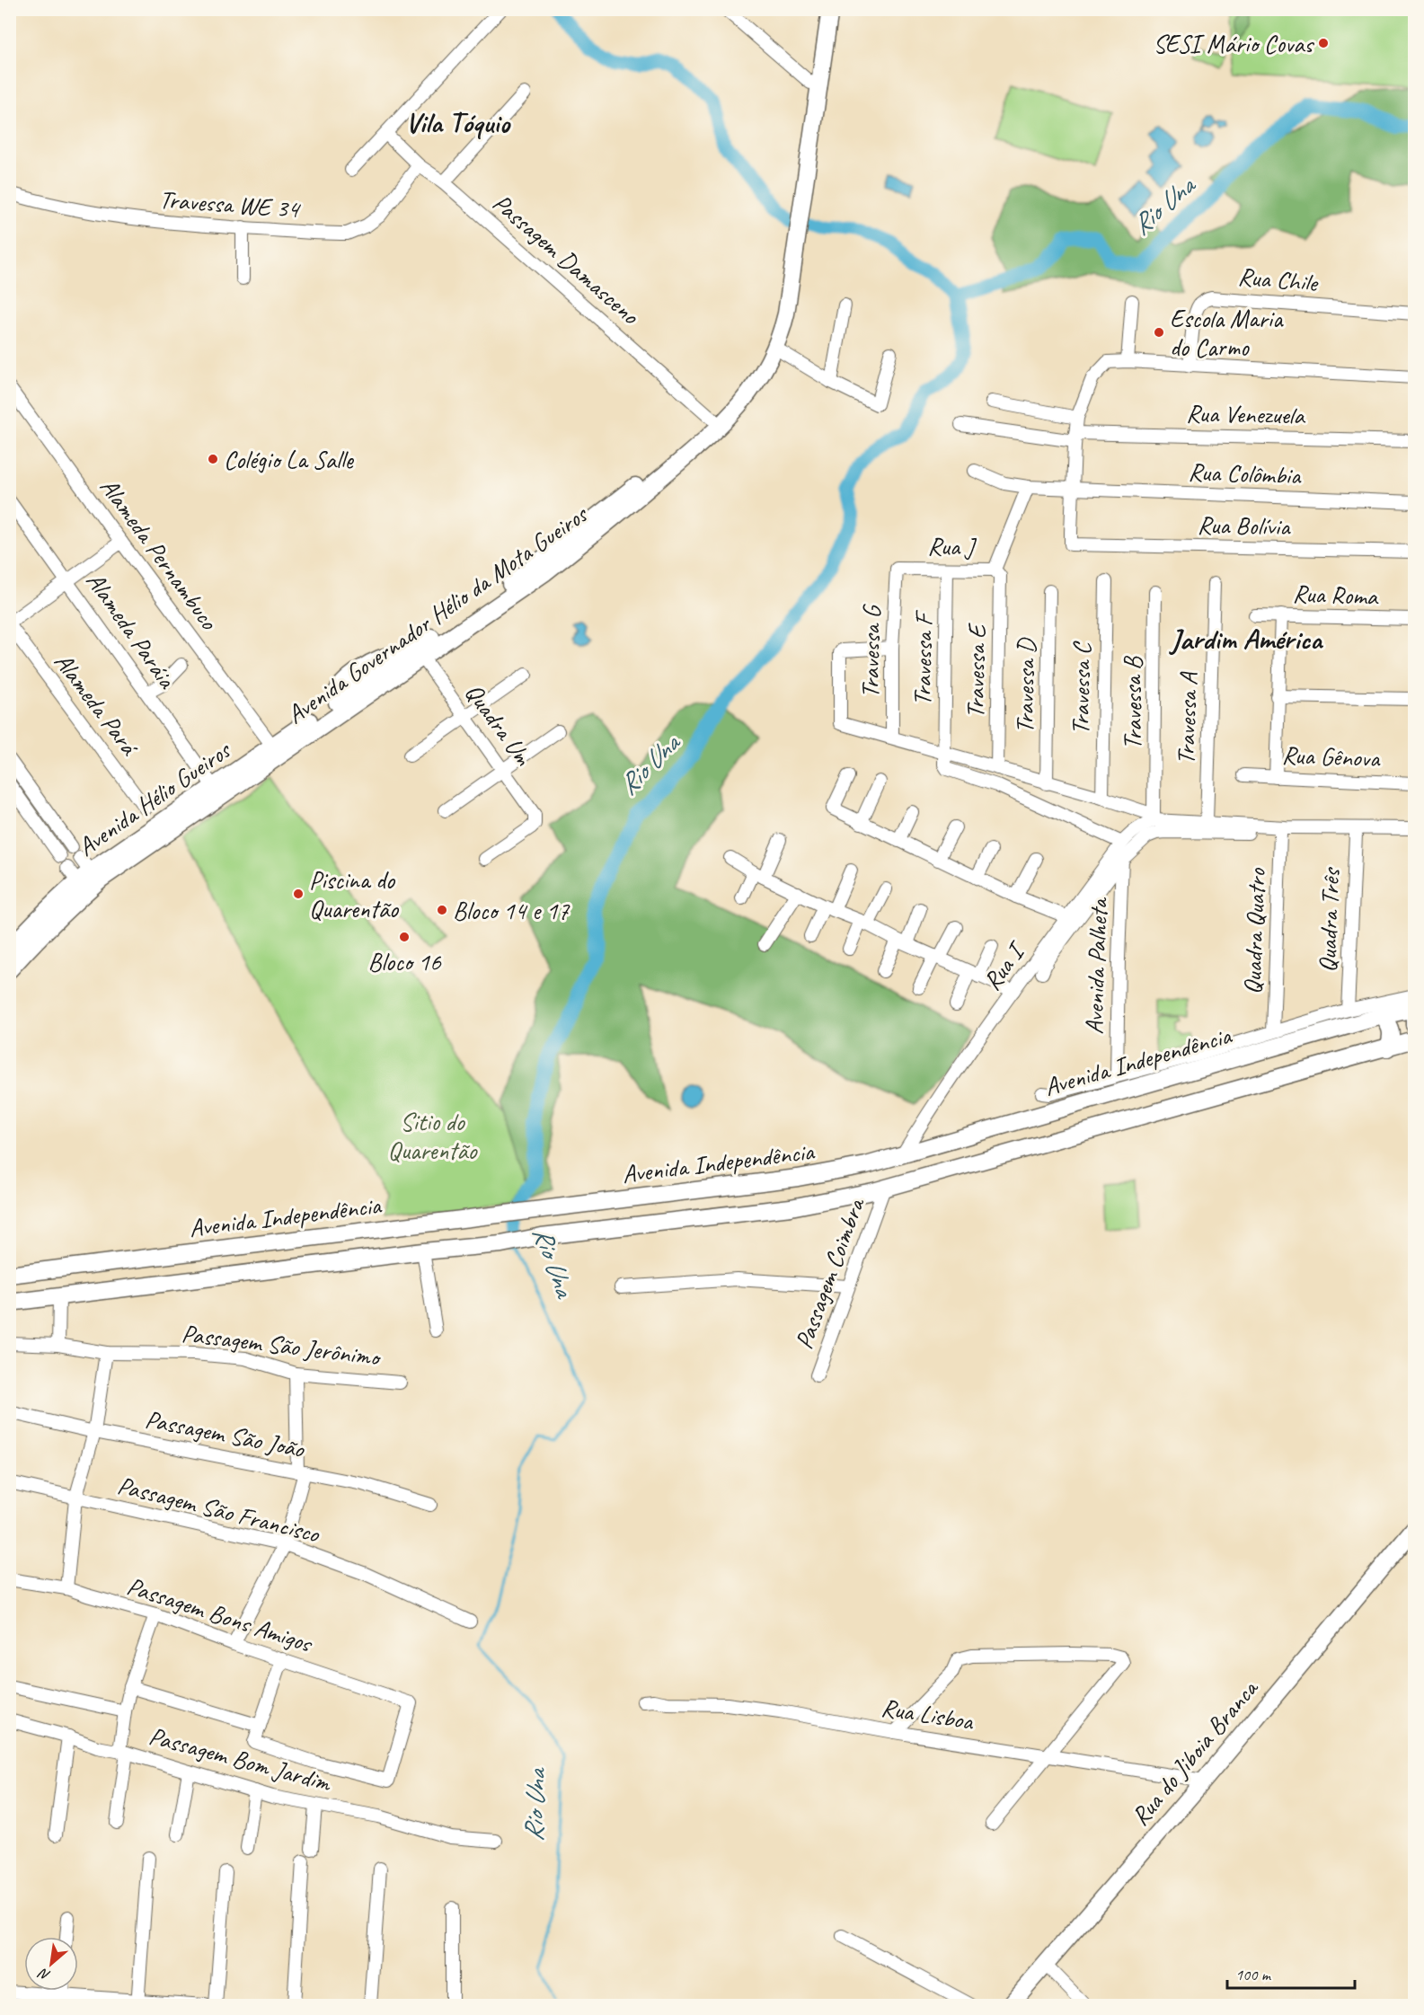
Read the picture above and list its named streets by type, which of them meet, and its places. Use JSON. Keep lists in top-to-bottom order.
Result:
{
  "streets": {
    "main road": [
      "Avenida Governador Hélio da Mota Gueiros",
      "Avenida Hélio Gueiros",
      "Avenida Independência",
      "Rua do Jiboia Branca"
    ],
    "street": [
      "Travessa WE 34",
      "Passagem Damasceno",
      "Rua Chile",
      "Rua Venezuela",
      "Rua Colômbia",
      "Rua Bolívia",
      "Rua J",
      "Alameda Pernambuco",
      "Rua Roma",
      "Alameda Paráia",
      "Travessa G",
      "Travessa F",
      "Travessa E",
      "Travessa D",
      "Travessa C",
      "Alameda Pará",
      "Travessa B",
      "Travessa A",
      "Quadra Um",
      "Rua Gênova",
      "Quadra Três",
      "Quadra Quatro",
      "Avenida Palheta",
      "Rua I",
      "Passagem Coimbra",
      "Passagem São Jerônimo",
      "Passagem São João",
      "Passagem São Francisco",
      "Passagem Bons Amigos",
      "Rua Lisboa",
      "Passagem Bom Jardim"
    ]
  },
  "crossings": [
    ["Travessa WE 34", "Passagem Damasceno"],
    ["Passagem Damasceno", "Avenida Governador Hélio da Mota Gueiros"],
    ["Rua Colômbia", "Rua Bolívia"],
    ["Rua J", "Travessa G"],
    ["Rua J", "Travessa F"],
    ["Rua J", "Travessa E"],
    ["Alameda Pernambuco", "Avenida Hélio Gueiros"],
    ["Avenida Governador Hélio da Mota Gueiros", "Quadra Um"],
    ["Avenida Governador Hélio da Mota Gueiros", "Avenida Hélio Gueiros"],
    ["Alameda Paráia", "Avenida Hélio Gueiros"],
    ["Travessa B", "Rua I"],
    ["Rua I", "Avenida Independência"],
    ["Avenida Independência", "Passagem Coimbra"],
    ["Rua Lisboa", "Rua do Jiboia Branca"]
  ],
  "districts": ["Vila Tóquio", "Jardim América"],
  "water": ["Rio Una"],
  "parks": ["Sitio do Quarentão"],
  "places": [
    "SESI Mário Covas",
    "Escola Maria do Carmo",
    "Colégio La Salle",
    "Piscina do Quarentão",
    "Bloco 14 e 17",
    "Bloco 16"
  ],
  "scale_bar": "100 m",
  "north": "bottom left"
}
